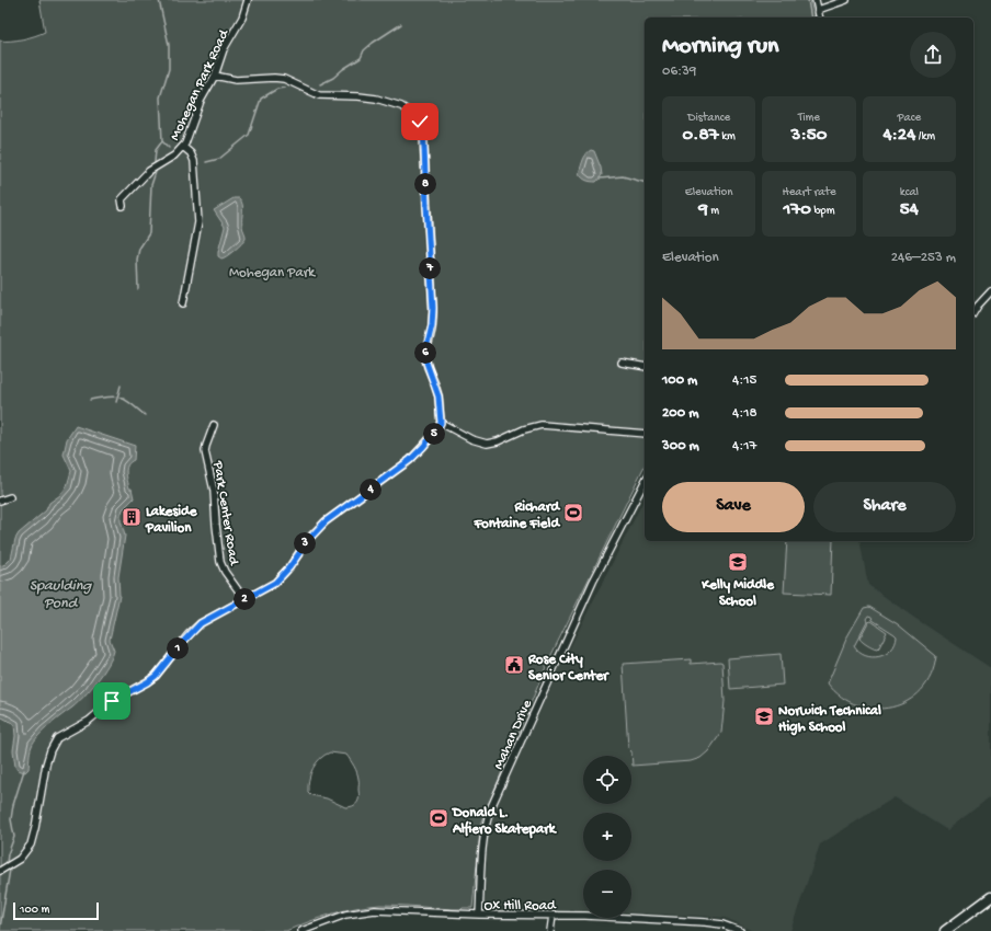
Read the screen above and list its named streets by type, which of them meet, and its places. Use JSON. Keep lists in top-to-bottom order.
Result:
{
  "streets": {
    "street": [
      "Mohegan Park Road",
      "Park Center Road",
      "Mahan Drive",
      "Ox Hill Road"
    ]
  },
  "crossings": [
    ["Mahan Drive", "Ox Hill Road"]
  ],
  "water": ["Spaulding Pond"],
  "parks": ["Mohegan Park"],
  "places": {
    "sports": ["Richard Fontaine Field", "Donald L. Alfiero Skatepark"],
    "building": ["Lakeside Pavilion"],
    "school or university": ["Kelly Middle School", "Norwich Technical High School"],
    "public building": ["Rose City Senior Center"]
  },
  "scale_bar": "100 m",
  "page": {
    "heading": ["Morning run", "06:39"],
    "stats": [
      ["Distance", "0.87 km"],
      ["Time", "3:50"],
      ["Pace", "4:24 /km"],
      ["Elevation", "9 m"],
      ["Heart rate", "170 bpm"],
      ["kcal", "54"]
    ],
    "pins": [
      "8",
      "7",
      "6",
      "5",
      "4",
      "3",
      "2",
      "1"
    ],
    "chart": ["Elevation", "246–253 m"],
    "list": [
      {
        "name": "100 m",
        "note": "4:15"
      },
      {
        "name": "200 m",
        "note": "4:18"
      },
      {
        "name": "300 m",
        "note": "4:17"
      }
    ],
    "buttons": ["Save", "Share"],
    "map_buttons": ["+", "−"],
    "scale": "100 m"
  }
}
